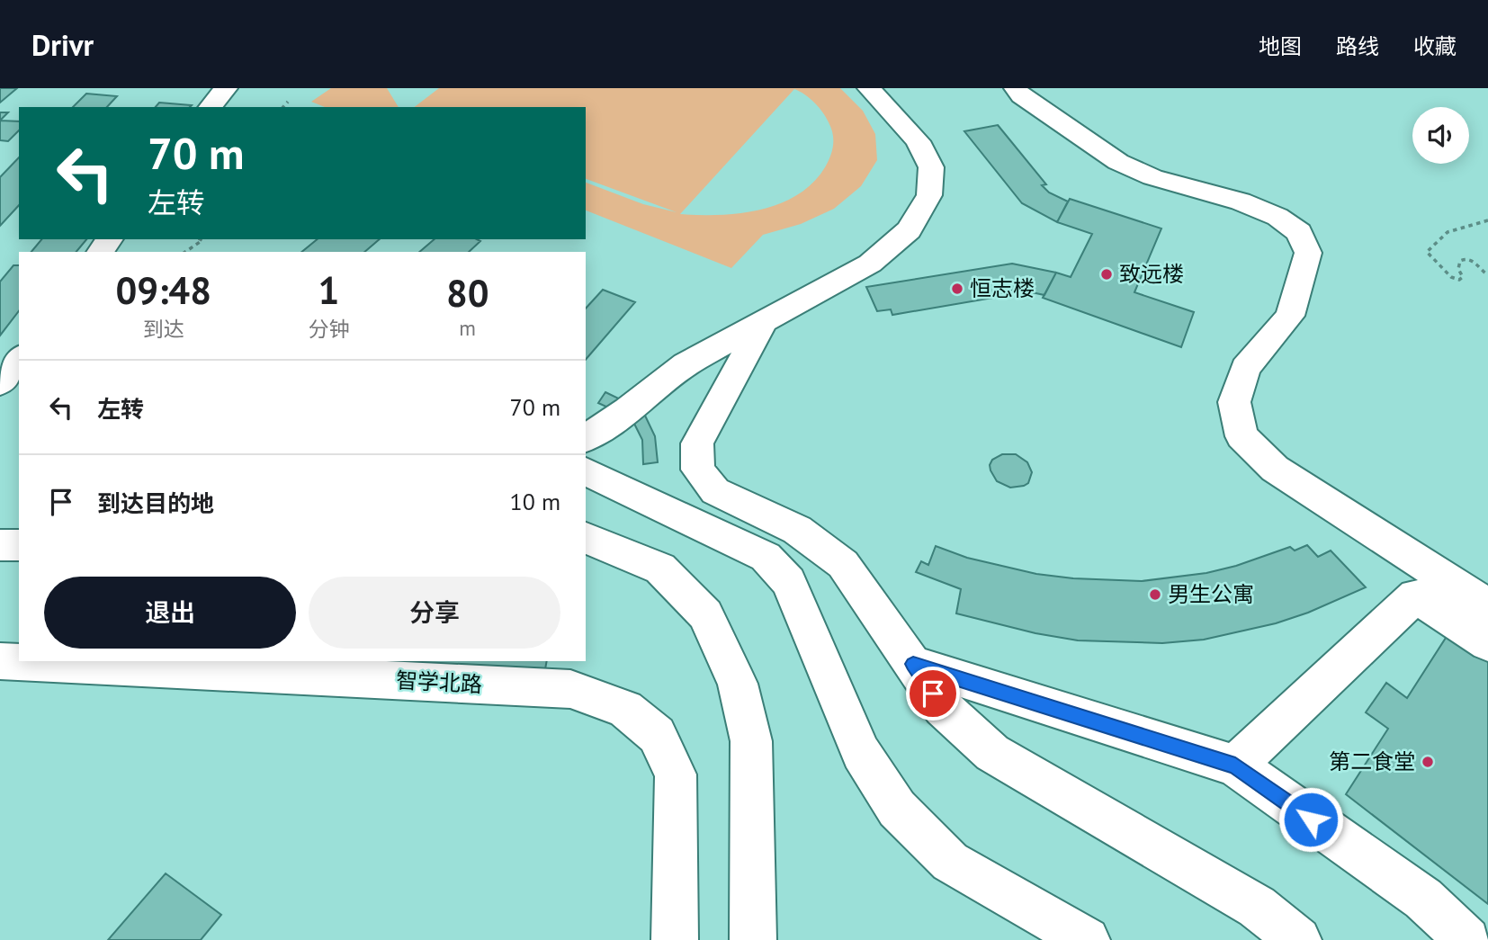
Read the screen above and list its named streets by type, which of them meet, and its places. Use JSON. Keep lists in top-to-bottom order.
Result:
{
  "streets": {
    "street": ["智学北路"]
  },
  "places": [
    "致远楼",
    "恒志楼",
    "男生公寓",
    "第二食堂"
  ],
  "page": {
    "header": "Drivr",
    "nav": ["地图", "路线", "收藏"],
    "turn": ["70 m", "左转"],
    "eta": [
      "09:48",
      "到达",
      "1",
      "分钟",
      "80",
      "m"
    ],
    "list": [
      {
        "name": "左转",
        "value": "70 m"
      },
      {
        "name": "到达目的地",
        "value": "10 m"
      }
    ],
    "buttons": ["退出", "分享"]
  }
}
